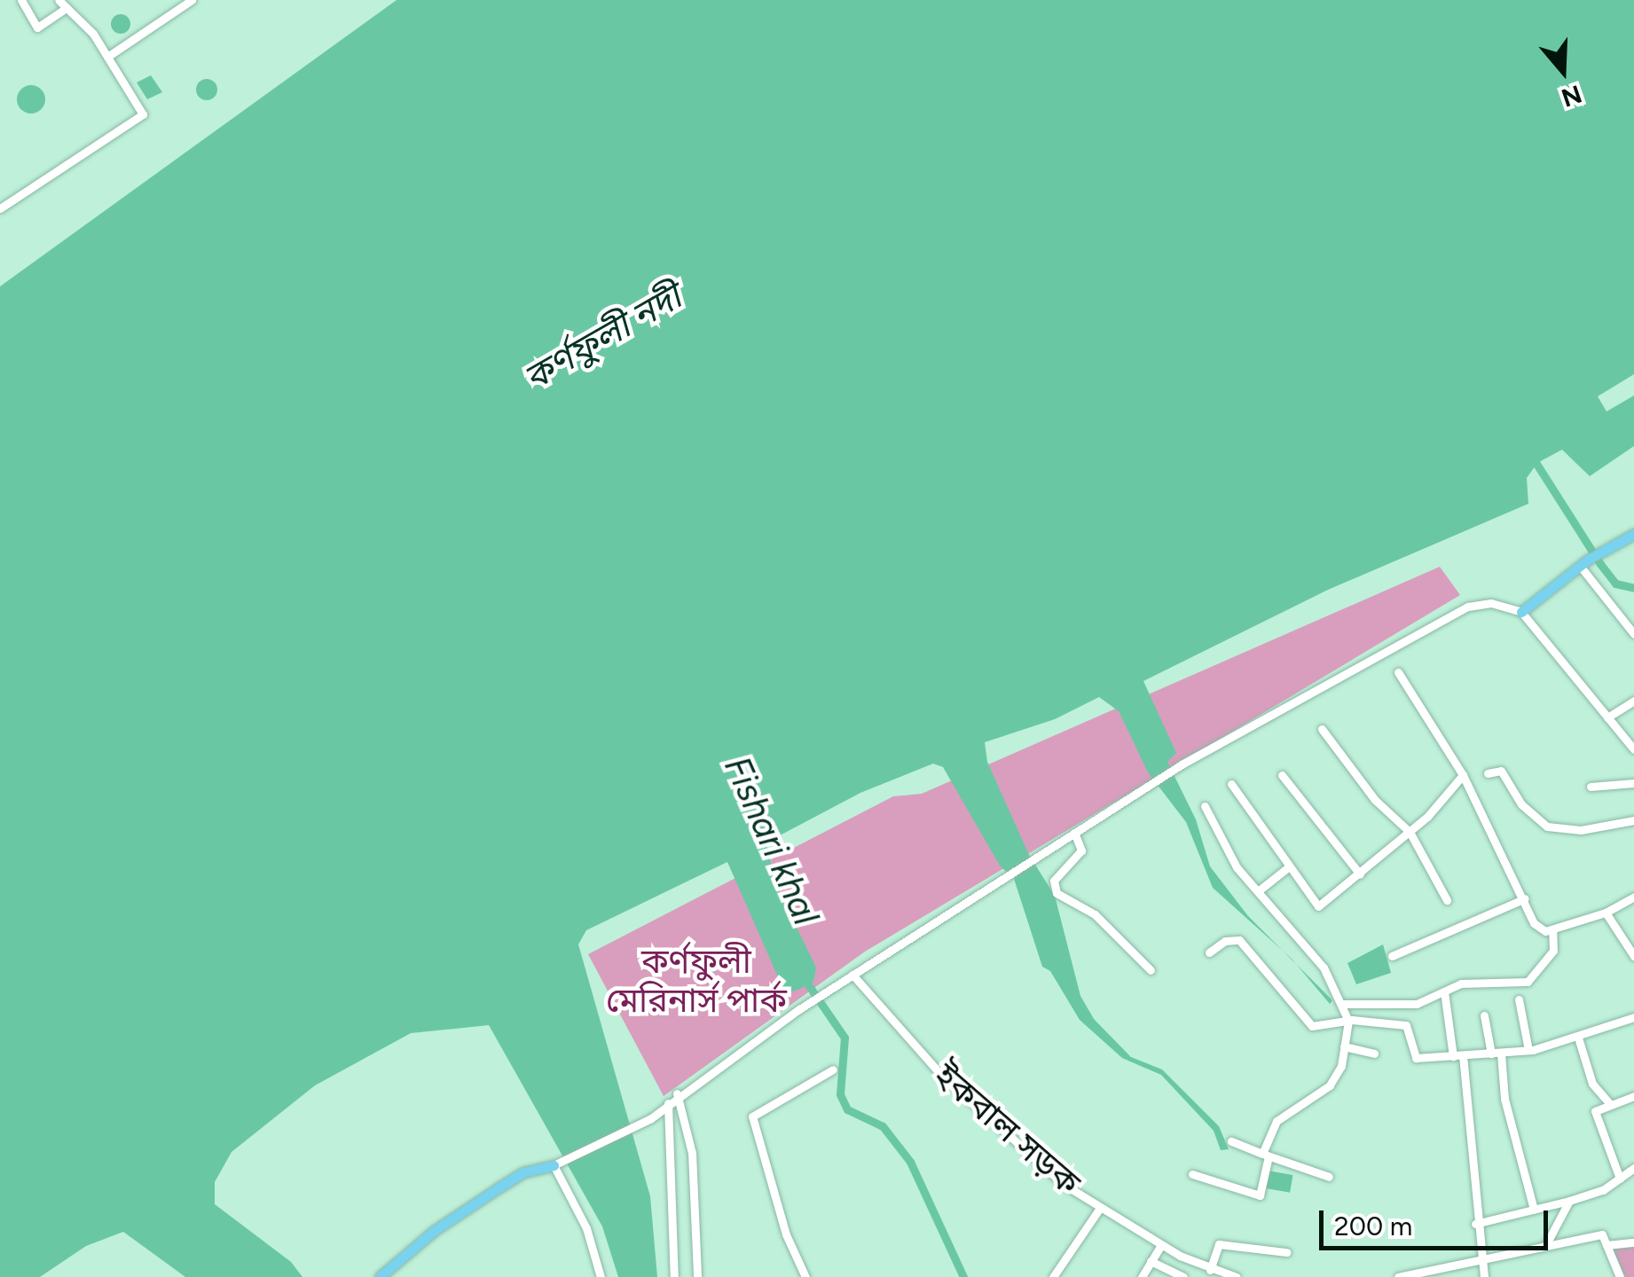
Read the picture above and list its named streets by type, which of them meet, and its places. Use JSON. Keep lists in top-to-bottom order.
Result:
{
  "streets": {
    "street": ["ইকবাল সড়ক"]
  },
  "water": ["কর্ণফুলী নদী", "Fishari khal"],
  "parks": ["কর্ণফুলী মেরিনার্স পার্ক"],
  "scale_bar": "200 m",
  "north": "bottom"
}
